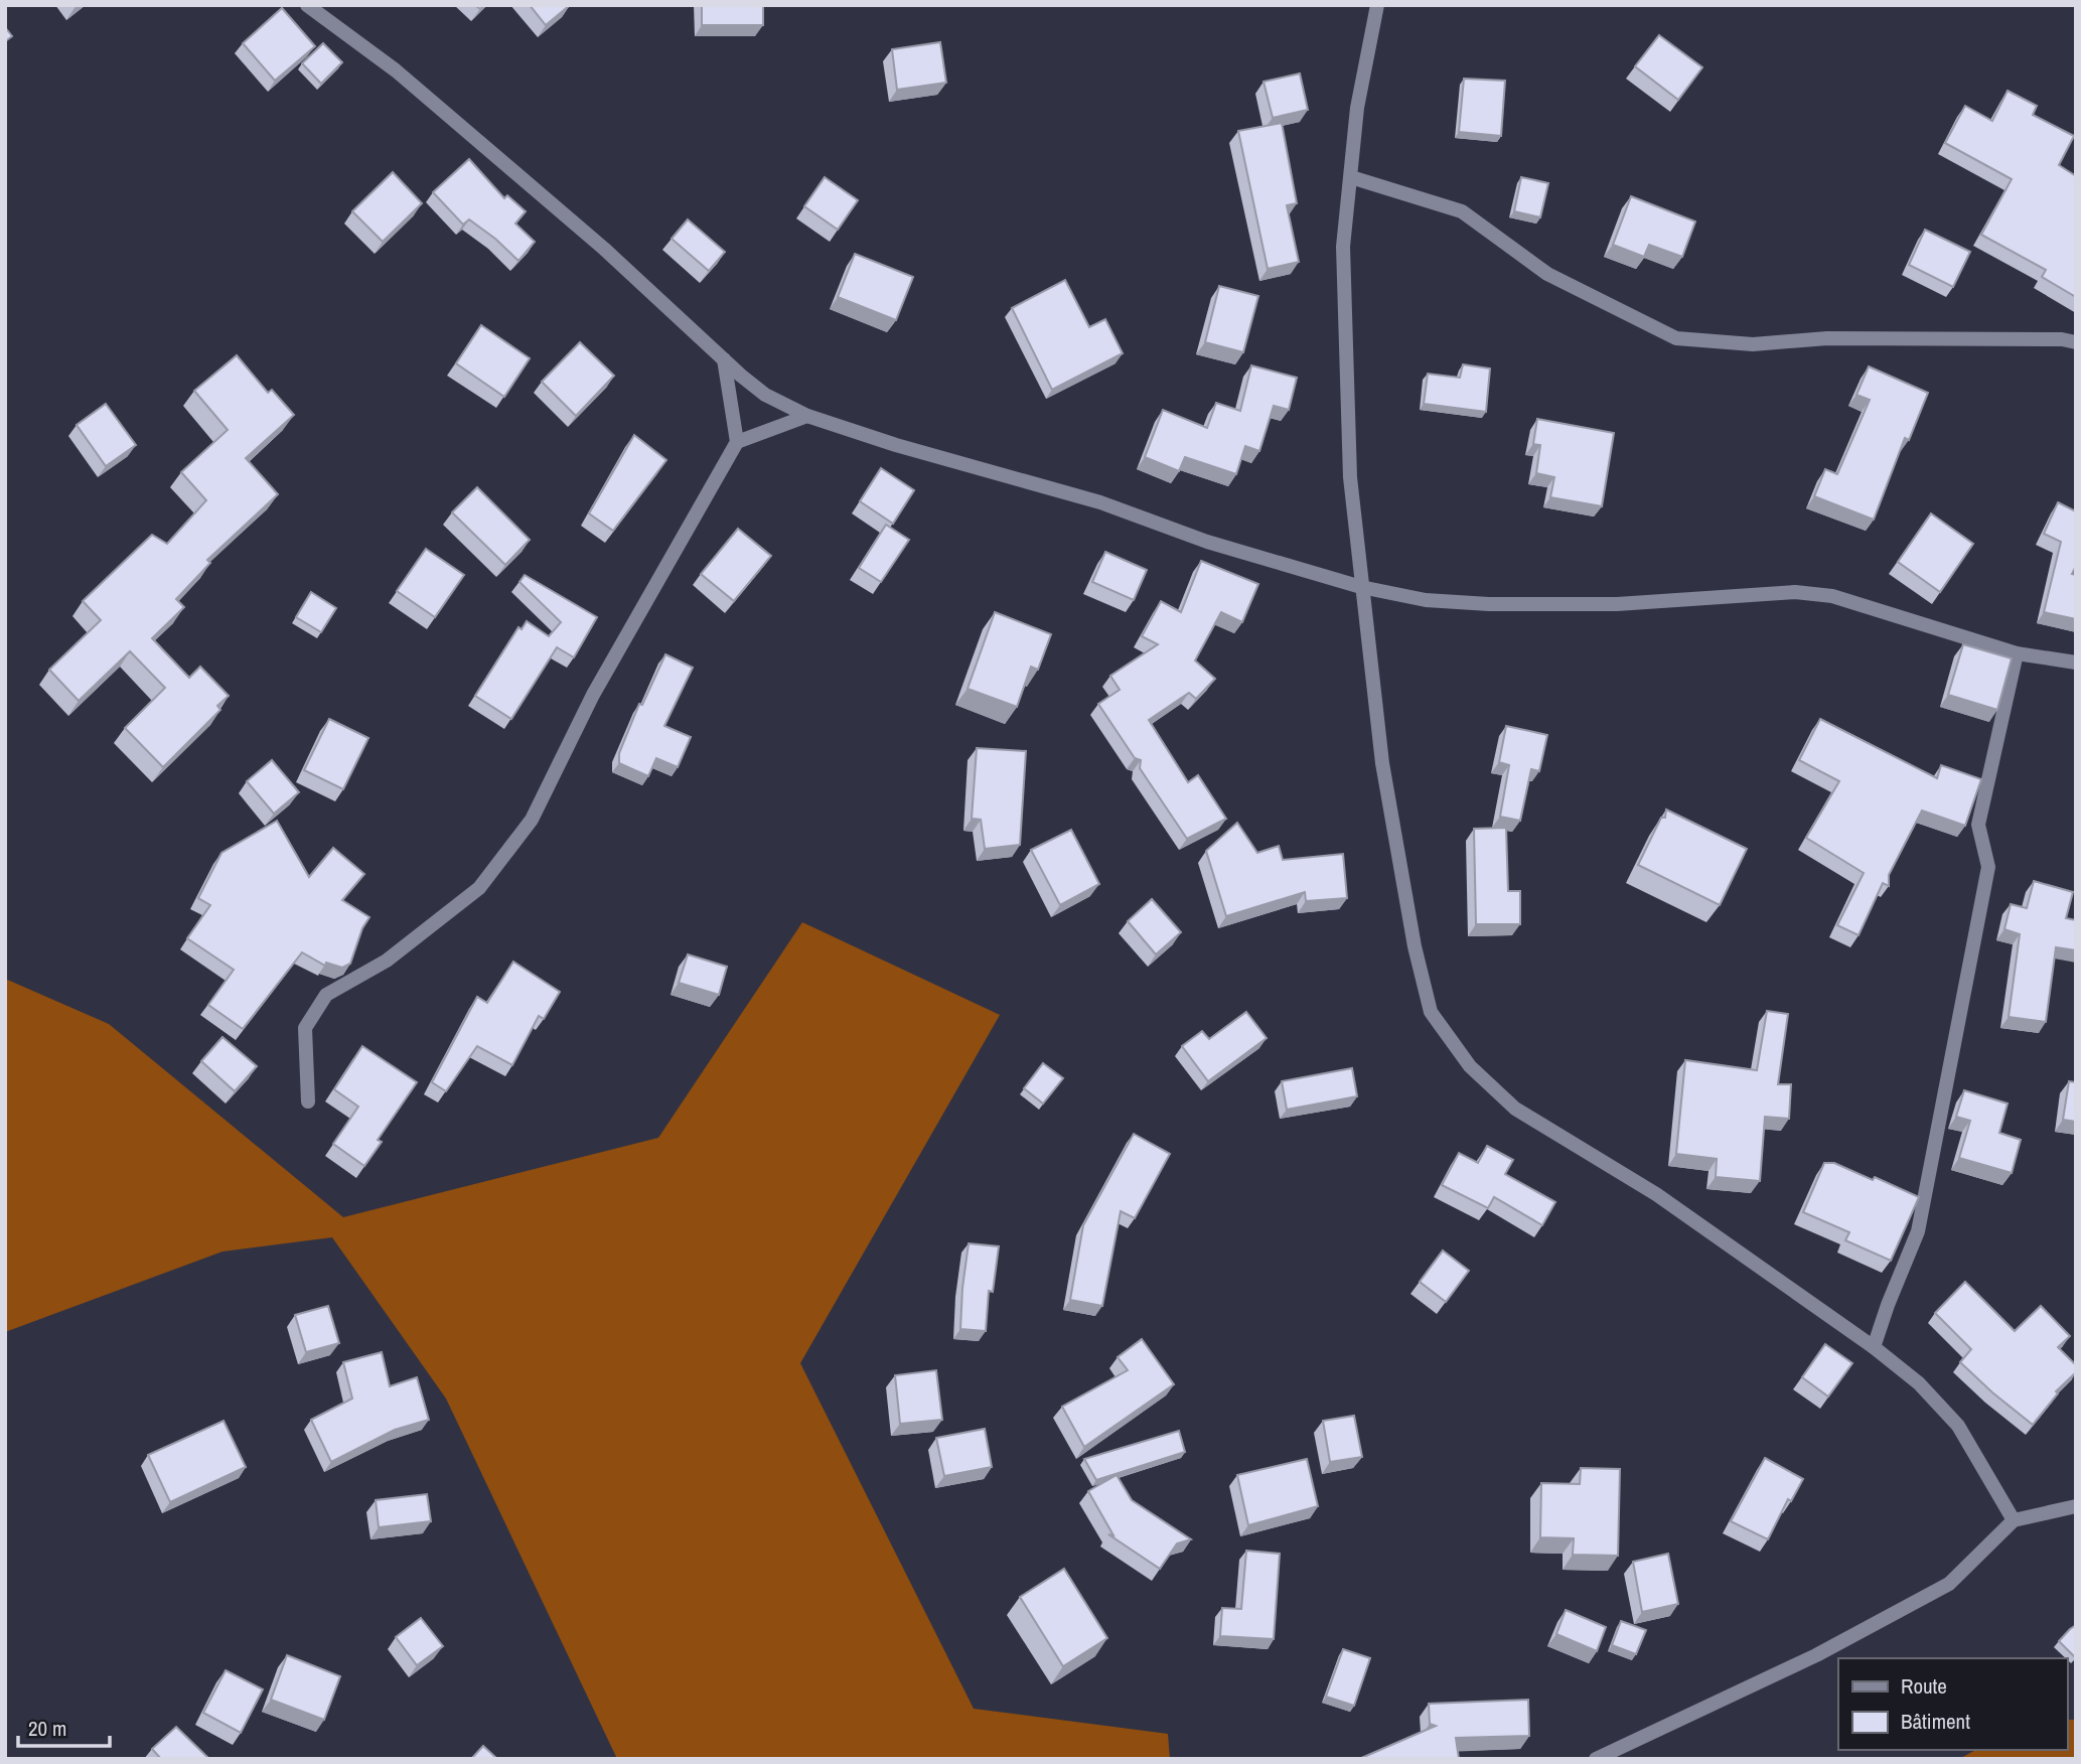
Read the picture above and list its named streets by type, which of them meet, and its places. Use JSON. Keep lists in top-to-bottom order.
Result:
{
  "legend": ["Route", "Bâtiment"],
  "scale_bar": "20 m"
}
